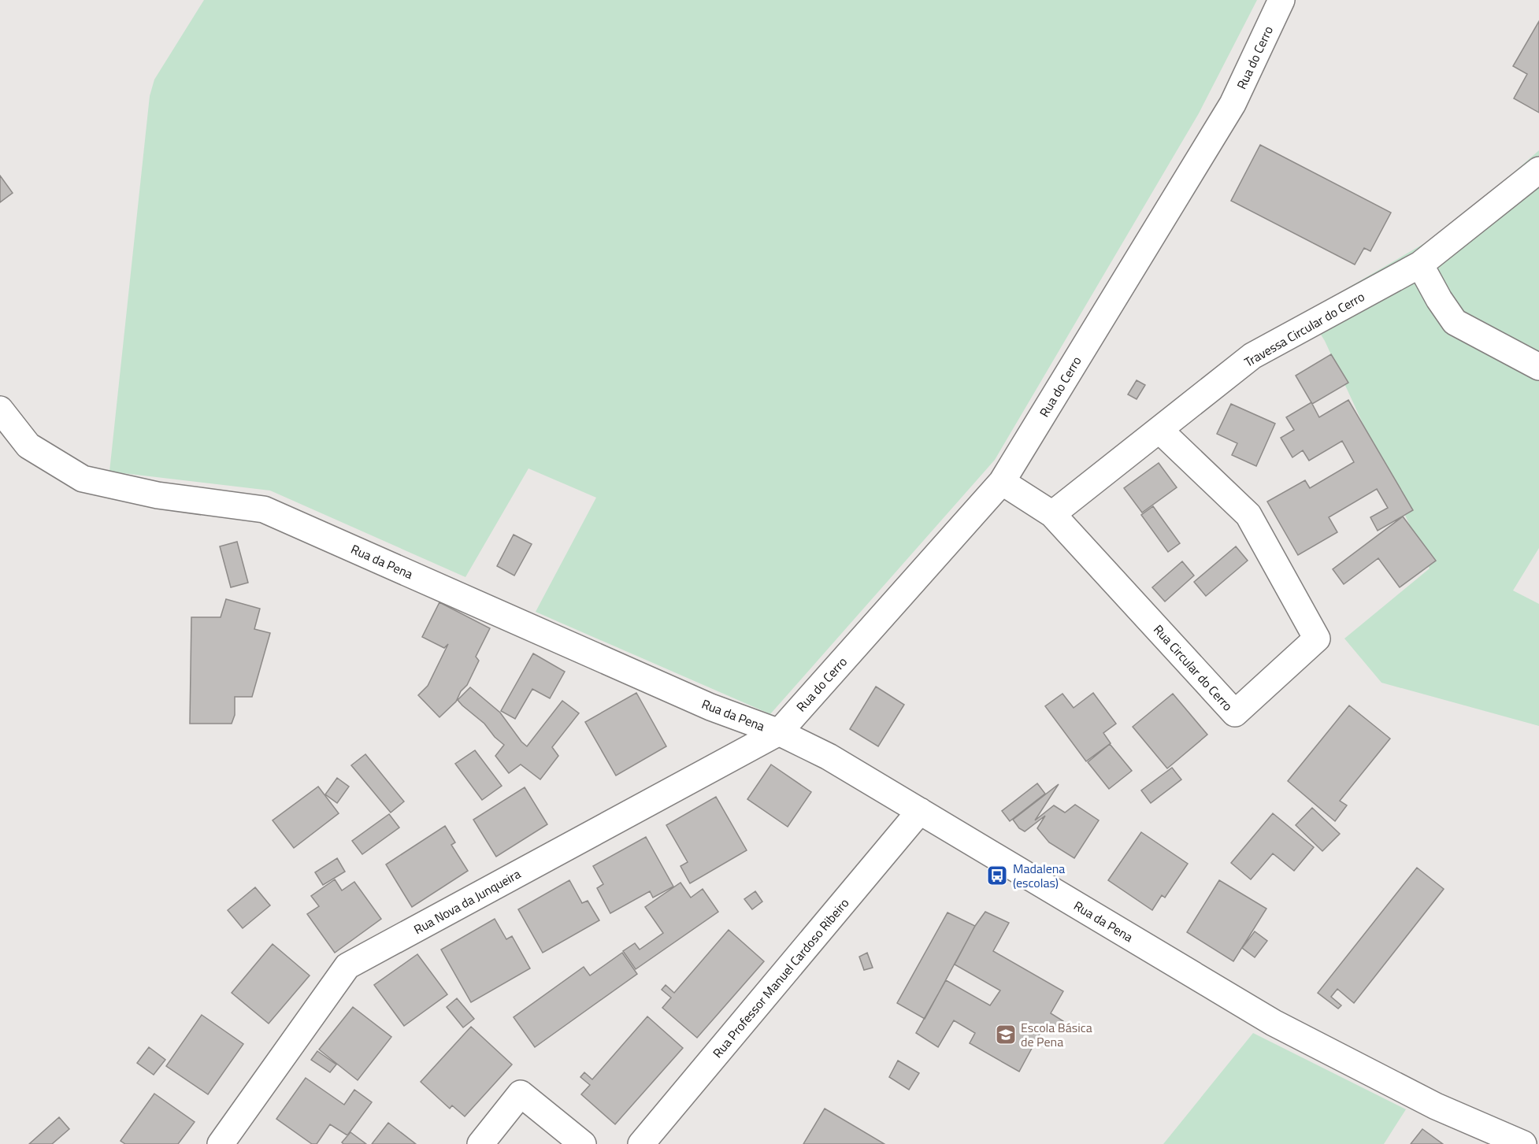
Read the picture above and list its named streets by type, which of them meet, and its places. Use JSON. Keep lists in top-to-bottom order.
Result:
{
  "streets": {
    "street": [
      "Rua do Cerro",
      "Travessa Circular do Cerro",
      "Rua da Pena",
      "Rua Circular do Cerro",
      "Rua Nova da Junqueira",
      "Rua Professor Manuel Cardoso Ribeiro"
    ]
  },
  "crossings": [
    ["Rua do Cerro", "Rua da Pena"],
    ["Rua do Cerro", "Rua Circular do Cerro"],
    ["Rua do Cerro", "Rua Nova da Junqueira"],
    ["Travessa Circular do Cerro", "Rua Circular do Cerro"],
    ["Rua da Pena", "Rua Nova da Junqueira"],
    ["Rua da Pena", "Rua Professor Manuel Cardoso Ribeiro"]
  ],
  "places": {
    "bus stop": ["Madalena (escolas)"],
    "school or university": ["Escola Básica de Pena"]
  }
}
